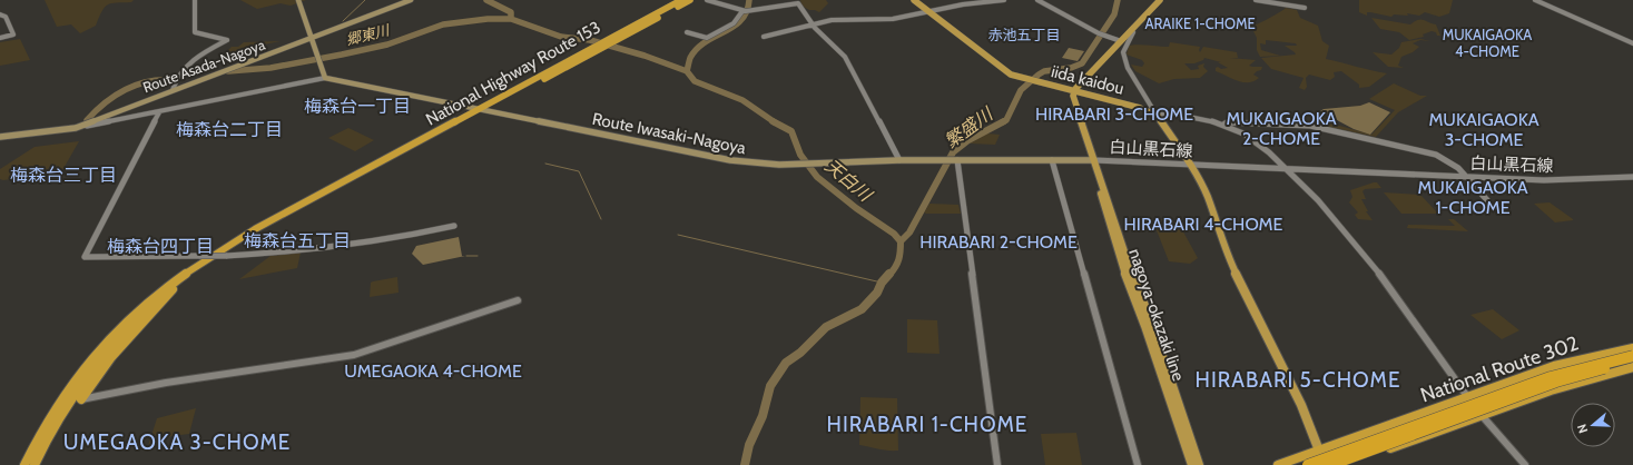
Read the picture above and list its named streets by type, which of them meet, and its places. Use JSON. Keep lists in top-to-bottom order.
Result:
{
  "streets": {
    "highway": ["National Highway Route 153", "National Route 302"],
    "main road": [
      "Route Asada-Nagoya",
      "iida kaidou",
      "Route Iwasaki-Nagoya",
      "nagoya-okazaki line"
    ],
    "street": ["白山黒石線"]
  },
  "crossings": [
    ["National Highway Route 153", "Route Iwasaki-Nagoya"],
    ["iida kaidou", "nagoya-okazaki line"],
    ["Route Iwasaki-Nagoya", "白山黒石線"],
    ["Route Iwasaki-Nagoya", "nagoya-okazaki line"],
    ["白山黒石線", "nagoya-okazaki line"]
  ],
  "districts": [
    "ARAIKE 1-CHOME",
    "赤池五丁目",
    "MUKAIGAOKA 4-CHOME",
    "梅森台一丁目",
    "HIRABARI 3-CHOME",
    "MUKAIGAOKA 2-CHOME",
    "MUKAIGAOKA 3-CHOME",
    "梅森台二丁目",
    "梅森台三丁目",
    "MUKAIGAOKA 1-CHOME",
    "HIRABARI 4-CHOME",
    "梅森台五丁目",
    "HIRABARI 2-CHOME",
    "梅森台四丁目",
    "UMEGAOKA 4-CHOME",
    "HIRABARI 5-CHOME",
    "HIRABARI 1-CHOME",
    "UMEGAOKA 3-CHOME"
  ],
  "water": ["郷東川", "繁盛川", "天白川"],
  "north": "left"
}
